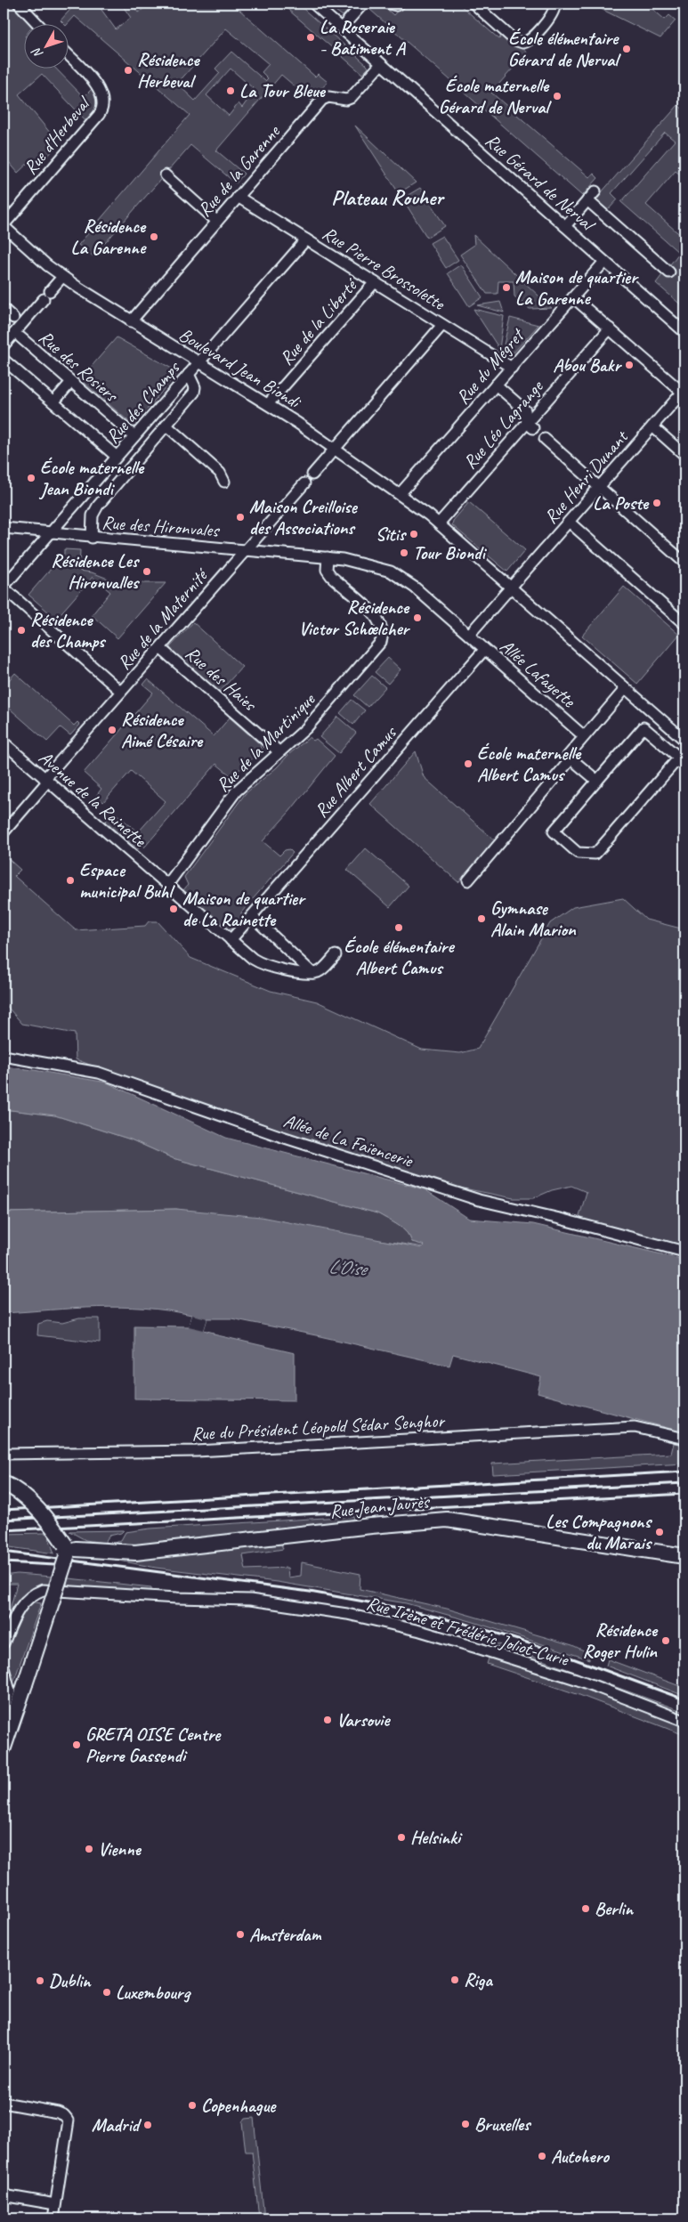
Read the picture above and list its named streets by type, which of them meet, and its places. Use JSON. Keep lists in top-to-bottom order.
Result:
{
  "streets": {
    "street": [
      "Rue d'Herbeval",
      "Rue de la Garenne",
      "Rue Gérard de Nerval",
      "Rue Pierre Brossolette",
      "Rue de la Liberté",
      "Rue des Rosiers",
      "Rue du Mégret",
      "Boulevard Jean Biondi",
      "Rue des Champs",
      "Rue Léo Lagrange",
      "Rue Henri Dunant",
      "Rue des Hironvales",
      "Rue de la Maternité",
      "Allée Lafayette",
      "Rue des Haies",
      "Rue de la Martinique",
      "Rue Albert Camus",
      "Avenue de la Rainette",
      "Allée de La Faïencerie",
      "Rue du Président Léopold Sédar Senghor",
      "Rue Jean Jaurès",
      "Rue Irène et Frédéric Joliot-Curie"
    ]
  },
  "crossings": [
    ["Rue d'Herbeval", "Boulevard Jean Biondi"],
    ["Rue de la Garenne", "Rue Gérard de Nerval"],
    ["Rue de la Garenne", "Rue Pierre Brossolette"],
    ["Rue de la Garenne", "Boulevard Jean Biondi"],
    ["Rue Gérard de Nerval", "Rue du Mégret"],
    ["Rue Pierre Brossolette", "Rue de la Liberté"],
    ["Rue Pierre Brossolette", "Rue du Mégret"],
    ["Rue Pierre Brossolette", "Rue des Champs"],
    ["Rue de la Liberté", "Boulevard Jean Biondi"],
    ["Rue des Rosiers", "Rue des Champs"],
    ["Rue du Mégret", "Boulevard Jean Biondi"],
    ["Boulevard Jean Biondi", "Rue des Champs"],
    ["Boulevard Jean Biondi", "Rue Léo Lagrange"],
    ["Boulevard Jean Biondi", "Rue Henri Dunant"],
    ["Rue des Champs", "Rue des Hironvales"],
    ["Rue Henri Dunant", "Allée Lafayette"],
    ["Rue des Hironvales", "Rue de la Maternité"],
    ["Rue des Hironvales", "Allée Lafayette"],
    ["Rue des Hironvales", "Rue de la Martinique"],
    ["Rue de la Maternité", "Rue des Haies"],
    ["Rue de la Maternité", "Avenue de la Rainette"],
    ["Allée Lafayette", "Rue Albert Camus"],
    ["Rue des Haies", "Rue de la Martinique"],
    ["Rue de la Martinique", "Avenue de la Rainette"],
    ["Rue Albert Camus", "Avenue de la Rainette"]
  ],
  "districts": ["Plateau Rouher"],
  "water": ["L'Oise"],
  "places": [
    "La Roseraie - Batiment A",
    "École élémentaire Gérard de Nerval",
    "Résidence Herbeval",
    "La Tour Bleue",
    "École maternelle Gérard de Nerval",
    "Résidence La Garenne",
    "Maison de quartier La Garenne",
    "Abou Bakr",
    "École maternelle Jean Biondi",
    "La Poste",
    "Maison Creilloise des Associations",
    "Sitis",
    "Tour Biondi",
    "Résidence Les Hironvalles",
    "Résidence Victor Schœlcher",
    "Résidence des Champs",
    "Résidence Aimé Césaire",
    "École maternelle Albert Camus",
    "Espace municipal Buhl",
    "Maison de quartier de La Rainette",
    "Gymnase Alain Marion",
    "École élémentaire Albert Camus",
    "Les Compagnons du Marais",
    "Résidence Roger Hulin",
    "Varsovie",
    "GRETA OISE Centre Pierre Gassendi",
    "Helsinki",
    "Vienne",
    "Berlin",
    "Amsterdam",
    "Riga",
    "Dublin",
    "Luxembourg",
    "Copenhague",
    "Bruxelles",
    "Madrid",
    "Autohero"
  ],
  "north": "bottom left"
}
